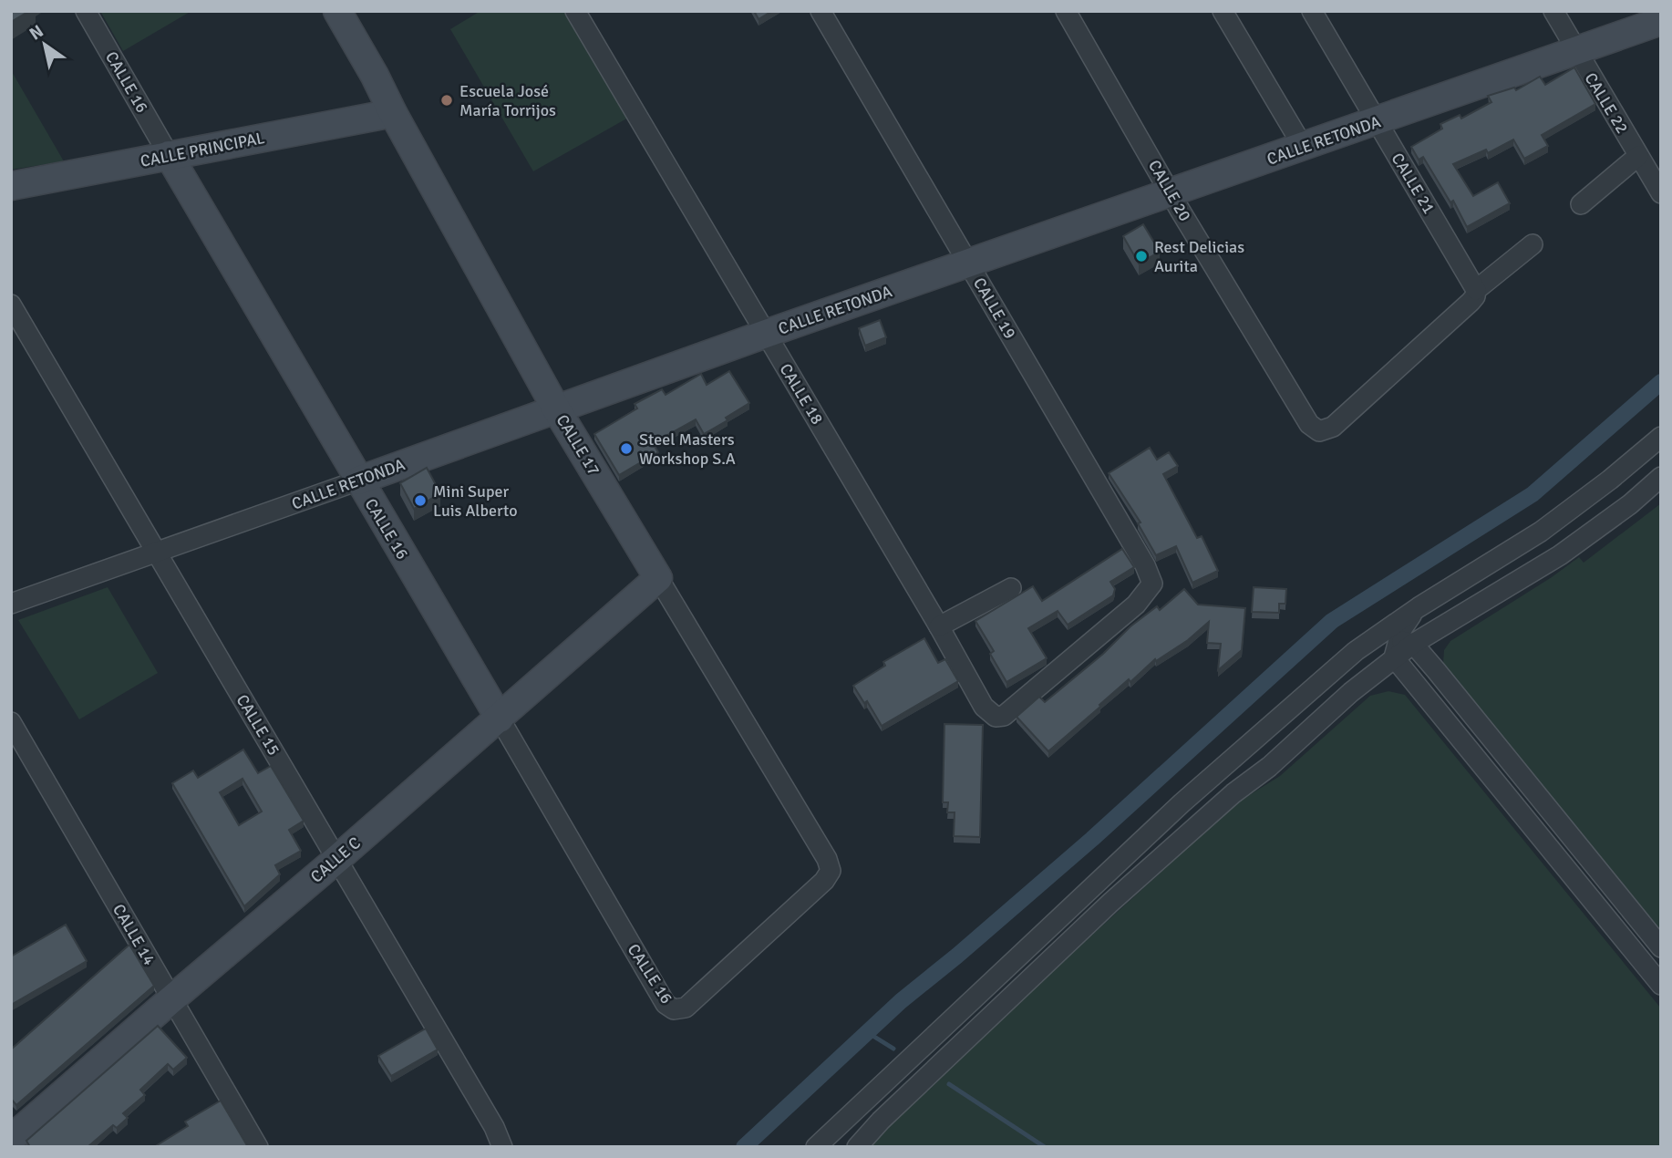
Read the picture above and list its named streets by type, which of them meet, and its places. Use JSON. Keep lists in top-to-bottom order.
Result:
{
  "streets": {
    "street": [
      "CALLE 16",
      "CALLE 22",
      "CALLE RETONDA",
      "CALLE PRINCIPAL",
      "CALLE 21",
      "CALLE 20",
      "CALLE 19",
      "CALLE 18",
      "CALLE 17",
      "CALLE 15",
      "CALLE C",
      "CALLE 14"
    ]
  },
  "crossings": [
    ["CALLE 16", "CALLE RETONDA"],
    ["CALLE 16", "CALLE PRINCIPAL"],
    ["CALLE 16", "CALLE 17"],
    ["CALLE 16", "CALLE C"],
    ["CALLE 22", "CALLE RETONDA"],
    ["CALLE RETONDA", "CALLE 21"],
    ["CALLE RETONDA", "CALLE 20"],
    ["CALLE RETONDA", "CALLE 19"],
    ["CALLE RETONDA", "CALLE 18"],
    ["CALLE RETONDA", "CALLE 17"],
    ["CALLE RETONDA", "CALLE 15"],
    ["CALLE PRINCIPAL", "CALLE 17"],
    ["CALLE 21", "CALLE 20"],
    ["CALLE 19", "CALLE 18"],
    ["CALLE 17", "CALLE C"],
    ["CALLE 15", "CALLE C"],
    ["CALLE C", "CALLE 14"]
  ],
  "places": [
    "Escuela José María Torrijos",
    "Rest Delicias Aurita",
    "Steel Masters Workshop S.A",
    "Mini Super Luis Alberto"
  ],
  "north": "top left"
}
